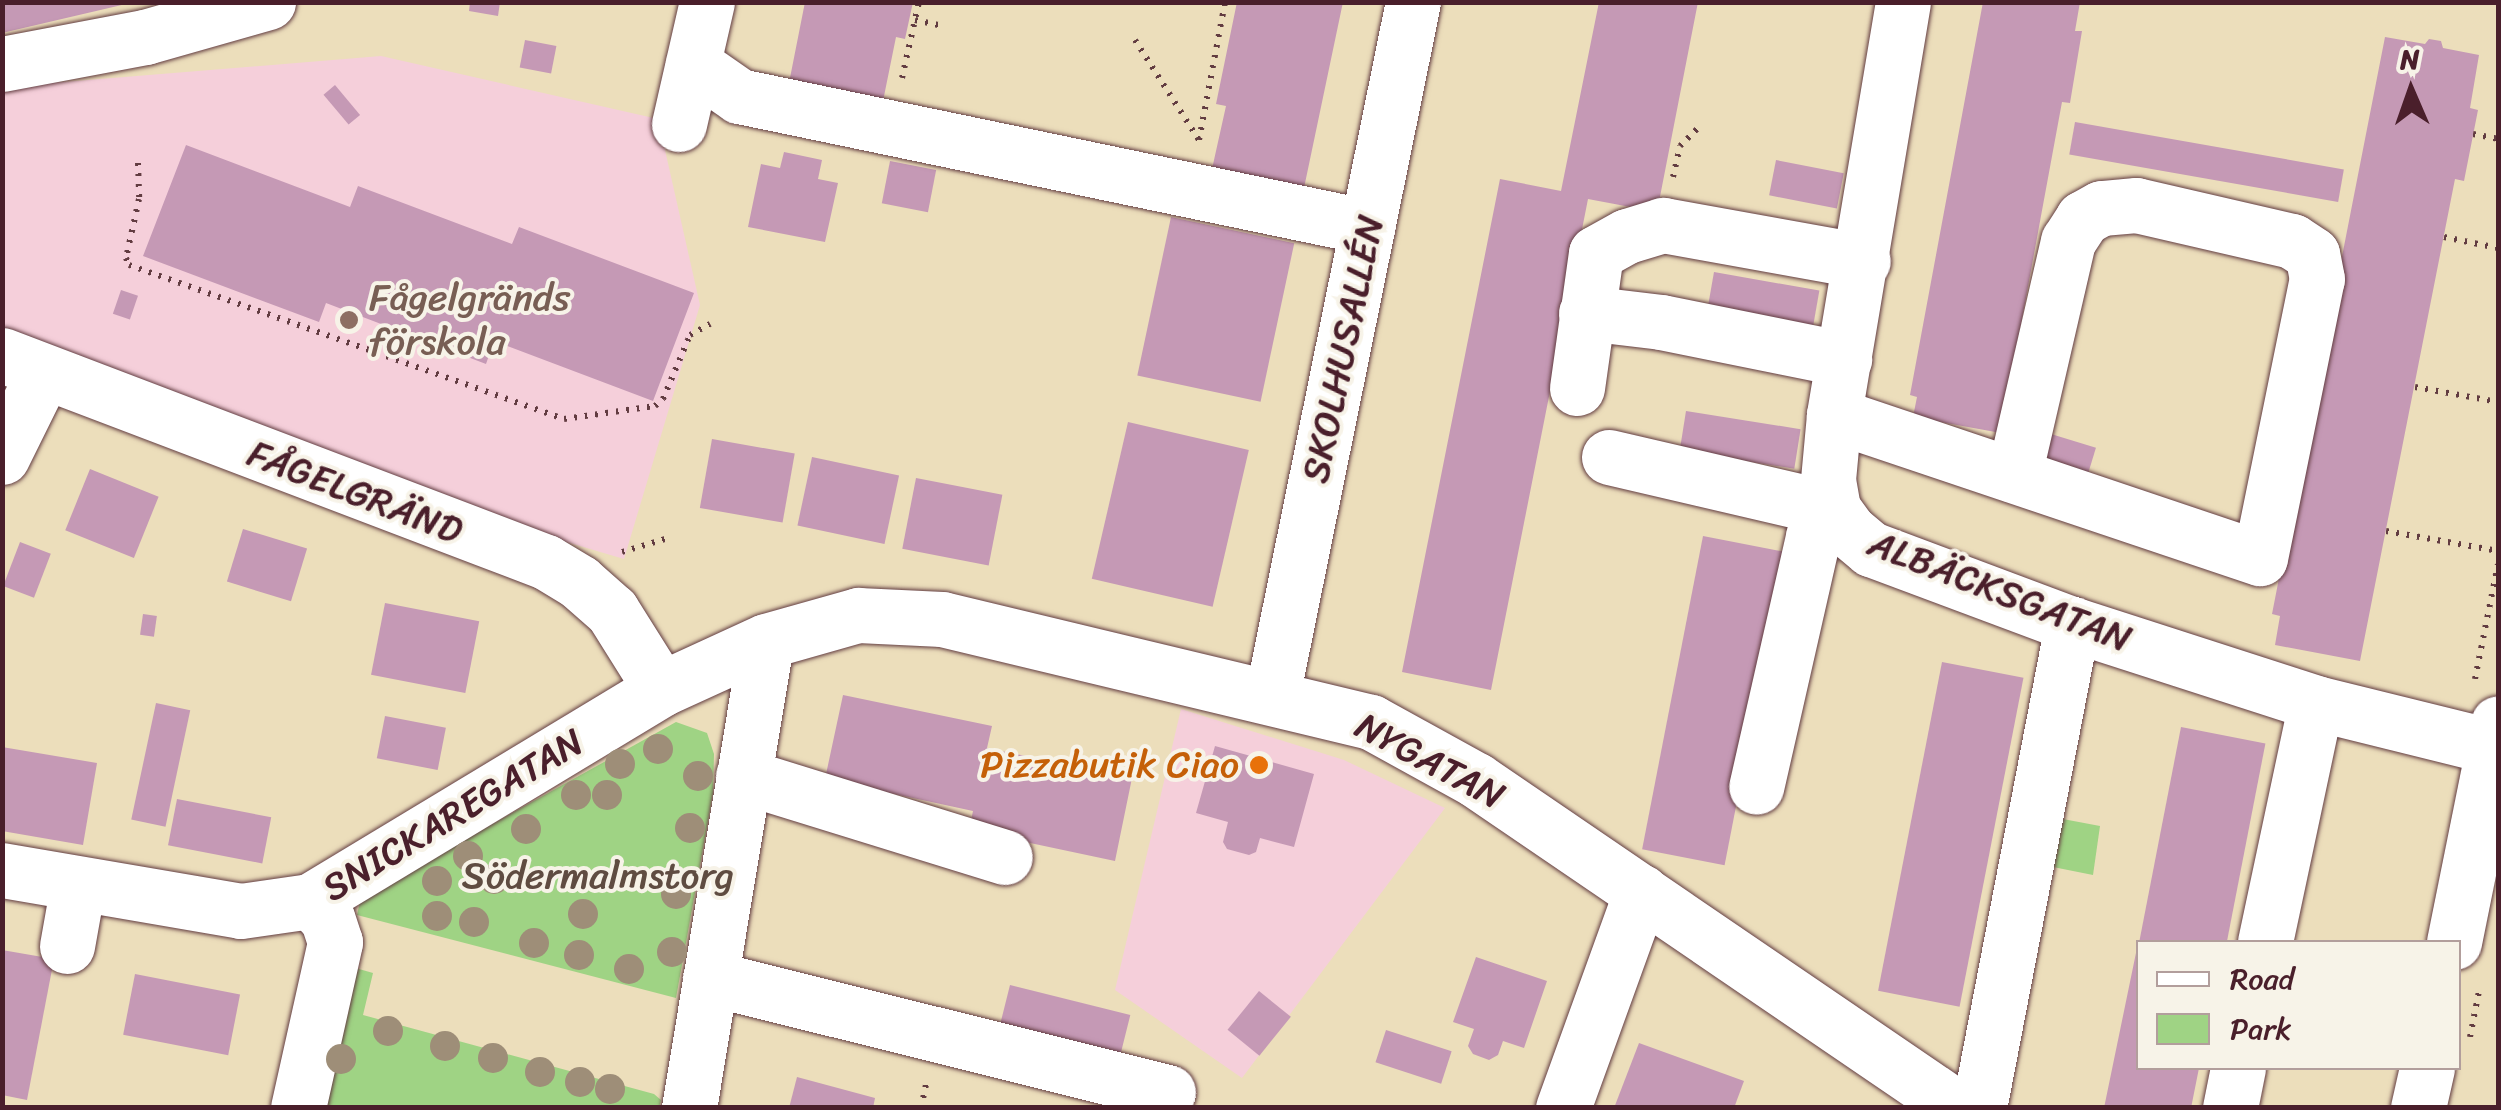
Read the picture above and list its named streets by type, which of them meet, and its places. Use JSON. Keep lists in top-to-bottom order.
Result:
{
  "streets": {
    "street": [
      "SKOLHUSALLÉN",
      "FÅGELGRÄND",
      "ALBÄCKSGATAN",
      "NYGATAN",
      "SNICKAREGATAN"
    ]
  },
  "crossings": [
    ["SKOLHUSALLÉN", "NYGATAN"],
    ["FÅGELGRÄND", "SNICKAREGATAN"],
    ["NYGATAN", "SNICKAREGATAN"]
  ],
  "parks": ["Södermalmstorg"],
  "places": ["Fågelgränds förskola", "Pizzabutik Ciao"],
  "legend": ["Road", "Park"],
  "north": "top"
}
